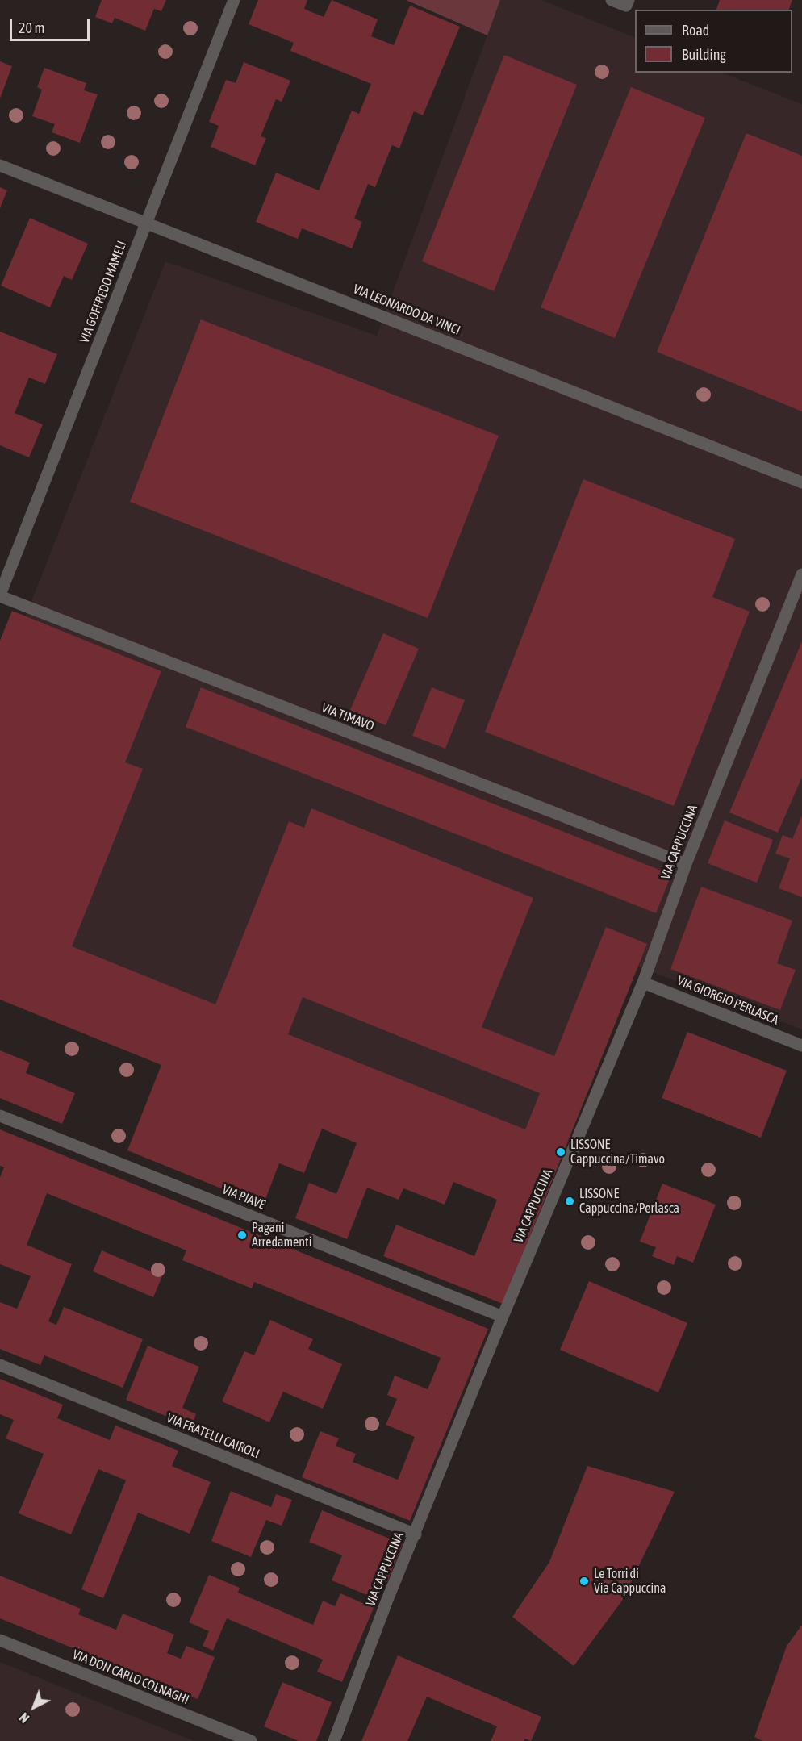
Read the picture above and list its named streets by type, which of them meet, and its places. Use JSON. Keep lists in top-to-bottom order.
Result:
{
  "streets": {
    "street": [
      "VIA GOFFREDO MAMELI",
      "VIA LEONARDO DA VINCI",
      "VIA TIMAVO",
      "VIA CAPPUCCINA",
      "VIA GIORGIO PERLASCA",
      "VIA PIAVE",
      "VIA FRATELLI CAIROLI",
      "VIA DON CARLO COLNAGHI"
    ]
  },
  "crossings": [
    ["VIA GOFFREDO MAMELI", "VIA LEONARDO DA VINCI"],
    ["VIA GOFFREDO MAMELI", "VIA TIMAVO"],
    ["VIA TIMAVO", "VIA CAPPUCCINA"],
    ["VIA CAPPUCCINA", "VIA GIORGIO PERLASCA"],
    ["VIA CAPPUCCINA", "VIA PIAVE"],
    ["VIA CAPPUCCINA", "VIA FRATELLI CAIROLI"]
  ],
  "places": [
    "LISSONE Cappuccina/Timavo",
    "LISSONE Cappuccina/Perlasca",
    "Pagani Arredamenti",
    "Le Torri di Via Cappuccina"
  ],
  "legend": ["Road", "Building"],
  "scale_bar": "20 m",
  "north": "bottom left"
}
